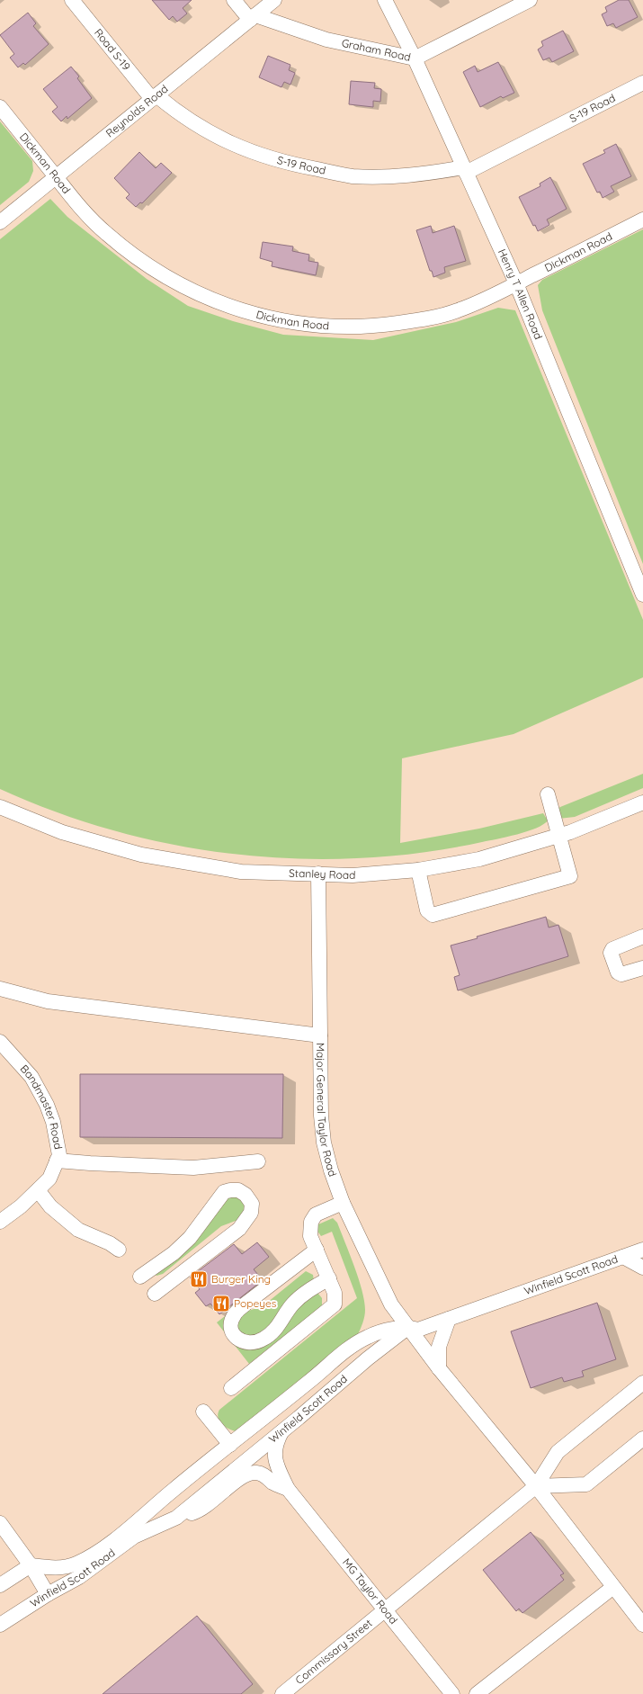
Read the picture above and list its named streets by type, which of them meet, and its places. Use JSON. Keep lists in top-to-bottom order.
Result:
{
  "streets": {
    "street": [
      "Road S-19",
      "Graham Road",
      "S-19 Road",
      "Reynolds Road",
      "Dickman Road",
      "Henry T Allen Road",
      "Stanley Road",
      "Bandmaster Road",
      "Major General Taylor Road",
      "Winfield Scott Road",
      "MG Taylor Road",
      "Commissary Street"
    ]
  },
  "crossings": [
    ["Road S-19", "S-19 Road"],
    ["Road S-19", "Reynolds Road"],
    ["Graham Road", "Reynolds Road"],
    ["Graham Road", "Henry T Allen Road"],
    ["S-19 Road", "Reynolds Road"],
    ["S-19 Road", "Henry T Allen Road"],
    ["Reynolds Road", "Dickman Road"],
    ["Dickman Road", "Henry T Allen Road"],
    ["Stanley Road", "Major General Taylor Road"],
    ["Major General Taylor Road", "Winfield Scott Road"],
    ["Major General Taylor Road", "Commissary Street"],
    ["MG Taylor Road", "Commissary Street"]
  ],
  "places": {
    "restaurant": ["Burger King", "Popeyes"]
  }
}
